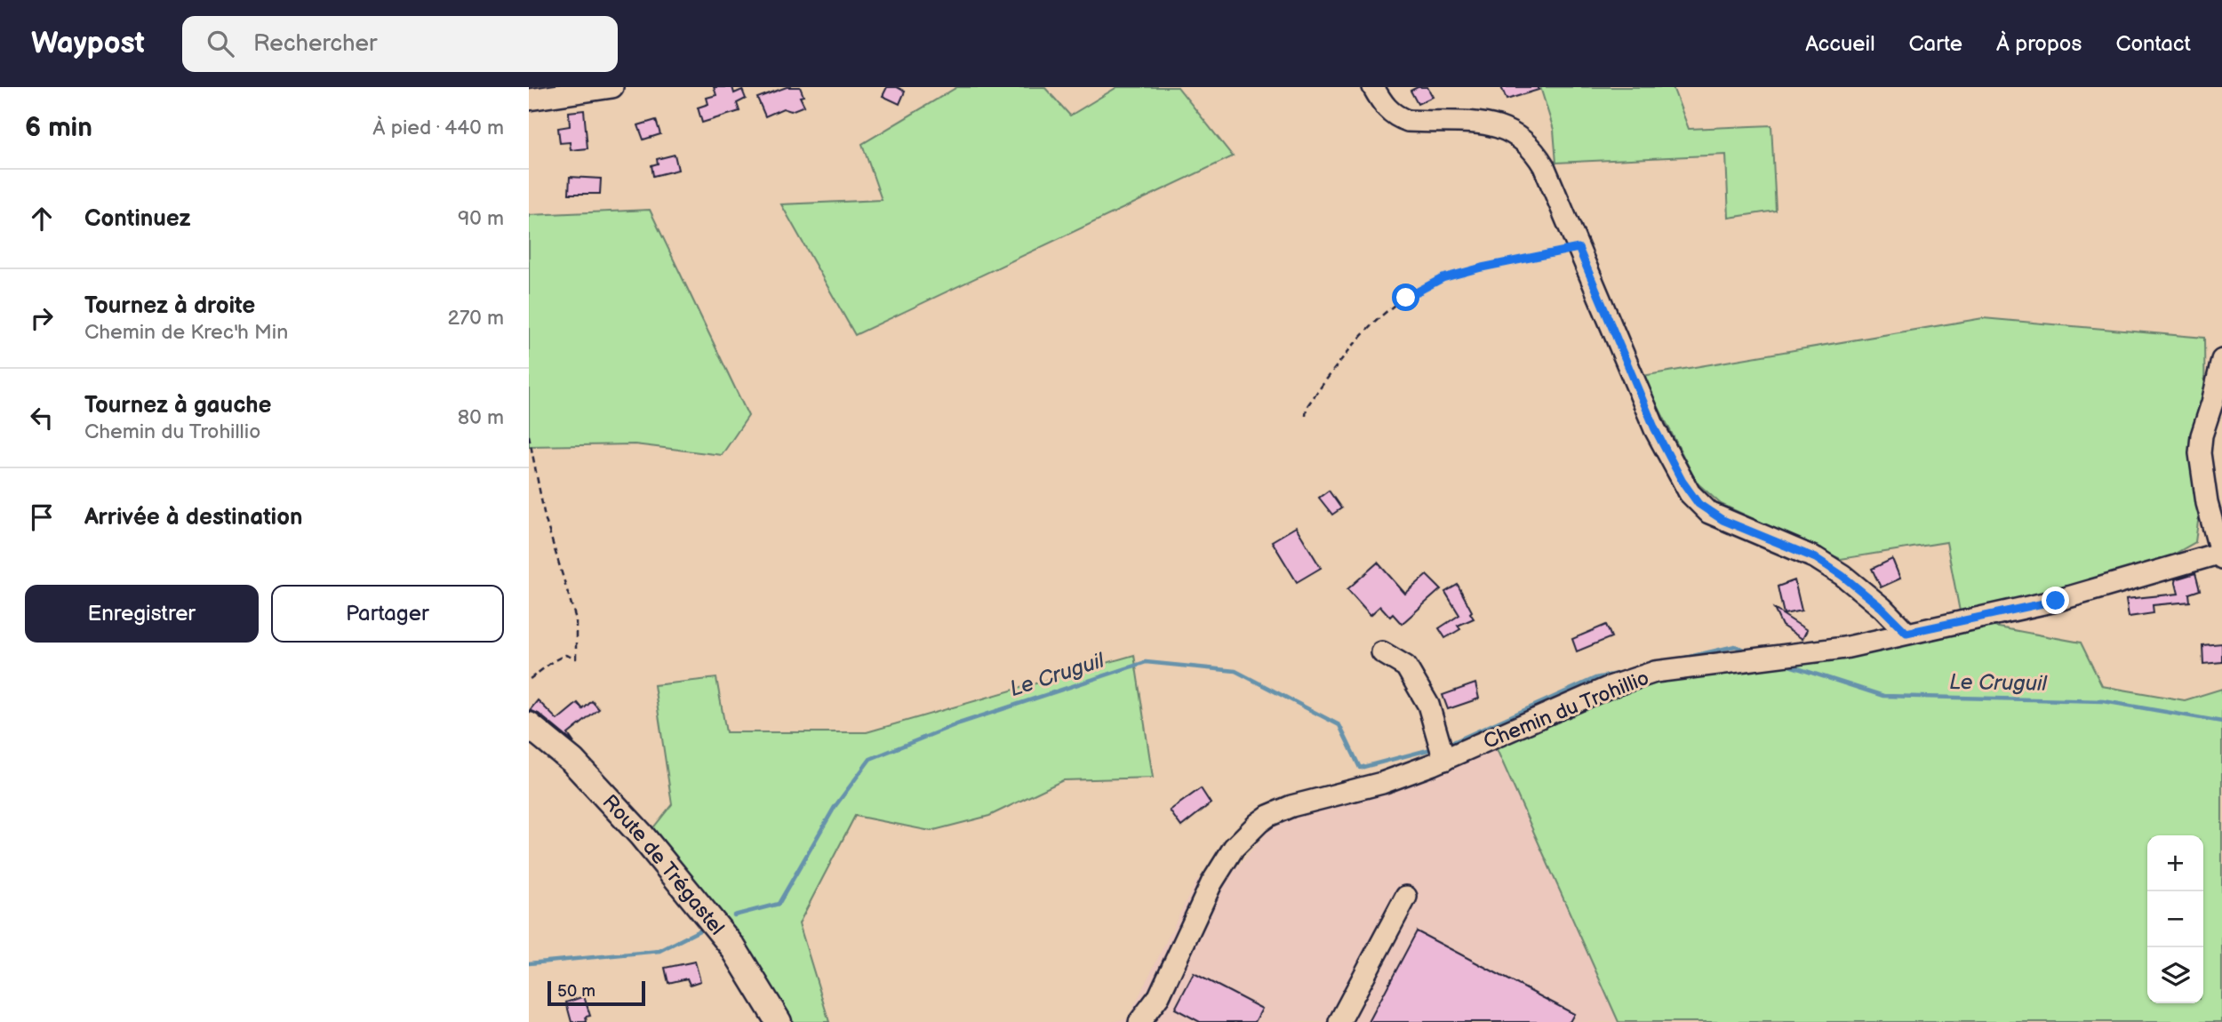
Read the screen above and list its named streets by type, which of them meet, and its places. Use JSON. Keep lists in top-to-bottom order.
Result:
{
  "streets": {
    "main road": ["Route de Trégastel"],
    "street": ["Chemin du Trohillio"]
  },
  "water": ["Le Cruguil"],
  "scale_bar": "50 m",
  "page": {
    "header": "Waypost",
    "search": "Rechercher",
    "nav": [
      "Accueil",
      "Carte",
      "À propos",
      "Contact"
    ],
    "heading": ["6 min", "À pied · 440 m"],
    "list": [
      ["Continuez", "90 m"],
      ["Tournez à droite", "Chemin de Krec'h Min", "270 m"],
      ["Tournez à gauche", "Chemin du Trohillio", "80 m"],
      "Arrivée à destination"
    ],
    "buttons": ["Enregistrer", "Partager"],
    "map_buttons": ["+", "−"],
    "scale": "50 m"
  }
}
